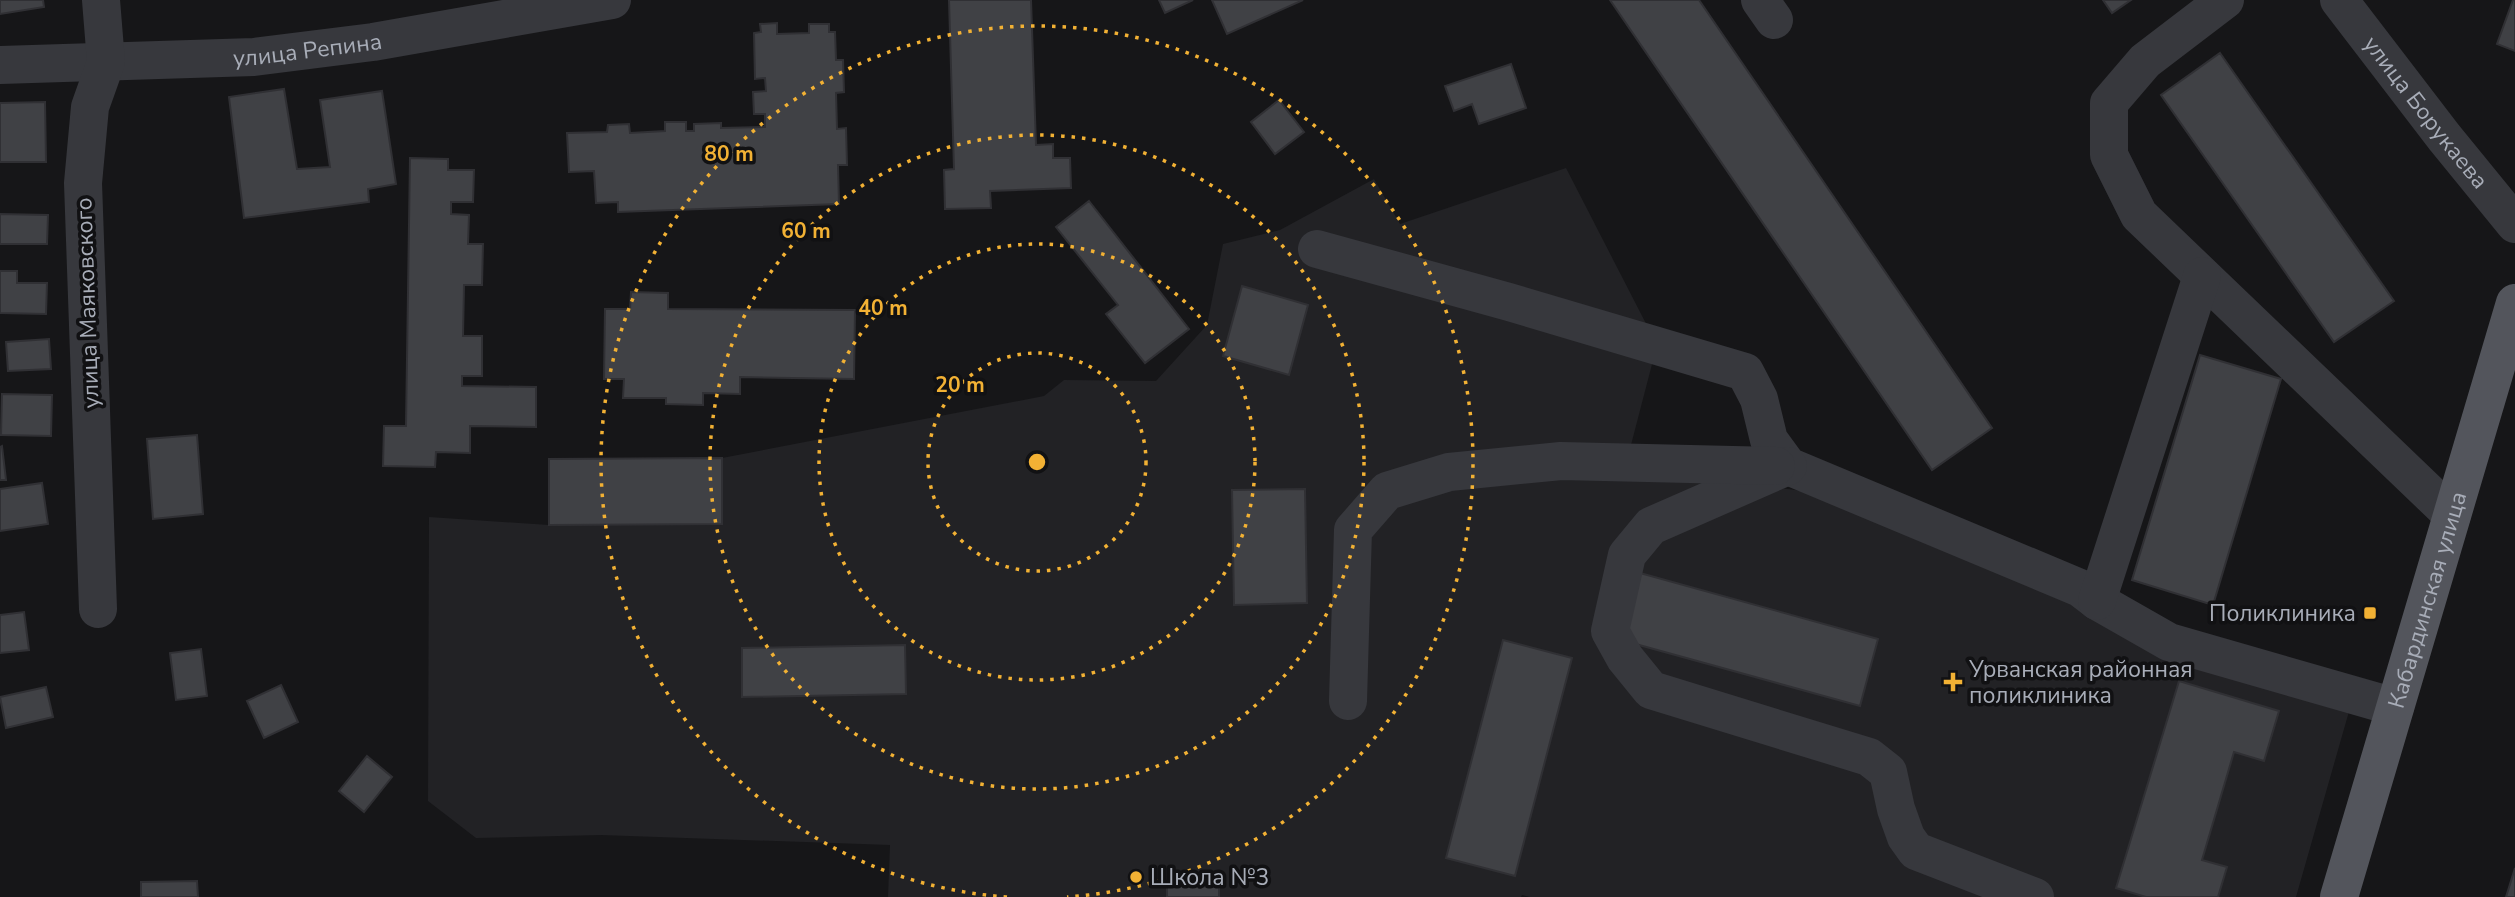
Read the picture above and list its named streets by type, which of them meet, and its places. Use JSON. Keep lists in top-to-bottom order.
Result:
{
  "streets": {
    "main road": ["Кабардинская улица"],
    "street": ["улица Репина", "улица Борукаева", "улица Маяковского"]
  },
  "crossings": [
    ["улица Репина", "улица Маяковского"]
  ],
  "places": {
    "transit": ["Поликлиника"],
    "health": ["Урванская районная поликлиника"],
    "other": ["Школа №3"]
  },
  "rings": [
    "80 m",
    "60 m",
    "40 m",
    "20 m"
  ]
}
